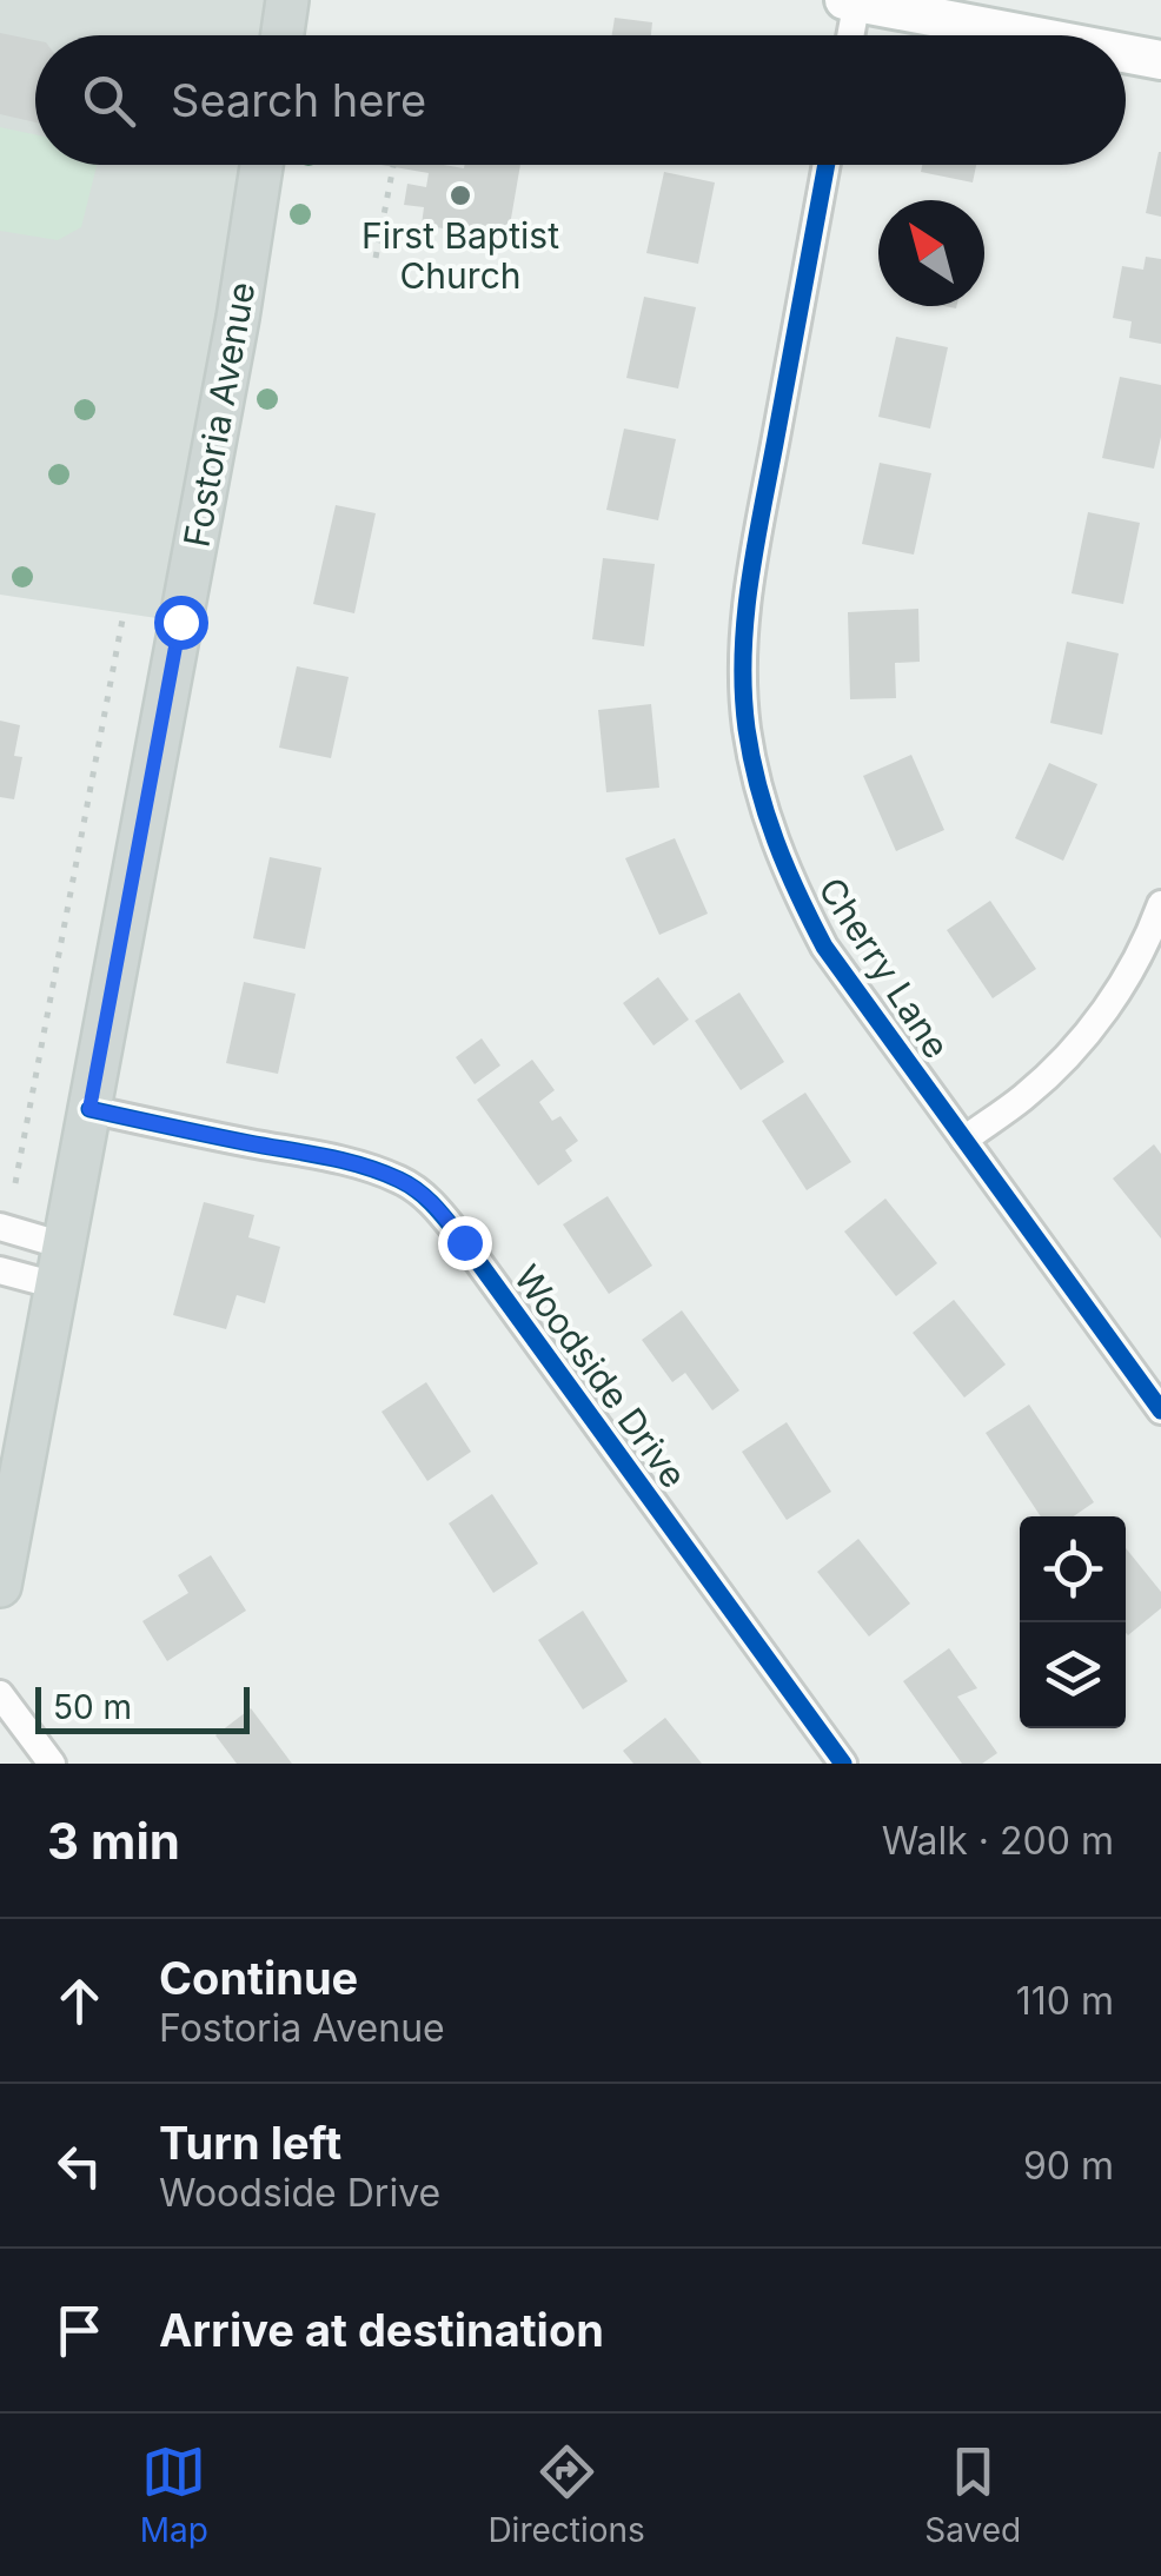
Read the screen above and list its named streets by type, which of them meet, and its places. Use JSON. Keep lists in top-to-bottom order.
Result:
{
  "streets": {
    "main road": ["Fostoria Avenue"],
    "street": ["Cherry Lane", "Woodside Drive"]
  },
  "crossings": [
    ["Fostoria Avenue", "Woodside Drive"]
  ],
  "places": ["First Baptist Church"],
  "scale_bar": "50 m",
  "north": "top left",
  "page": {
    "search": "Search here",
    "scale": "50 m",
    "heading": ["3 min", "Walk · 200 m"],
    "list": [
      ["Continue", "Fostoria Avenue", "110 m"],
      ["Turn left", "Woodside Drive", "90 m"],
      "Arrive at destination"
    ],
    "nav": ["Map", "Directions", "Saved"]
  }
}
